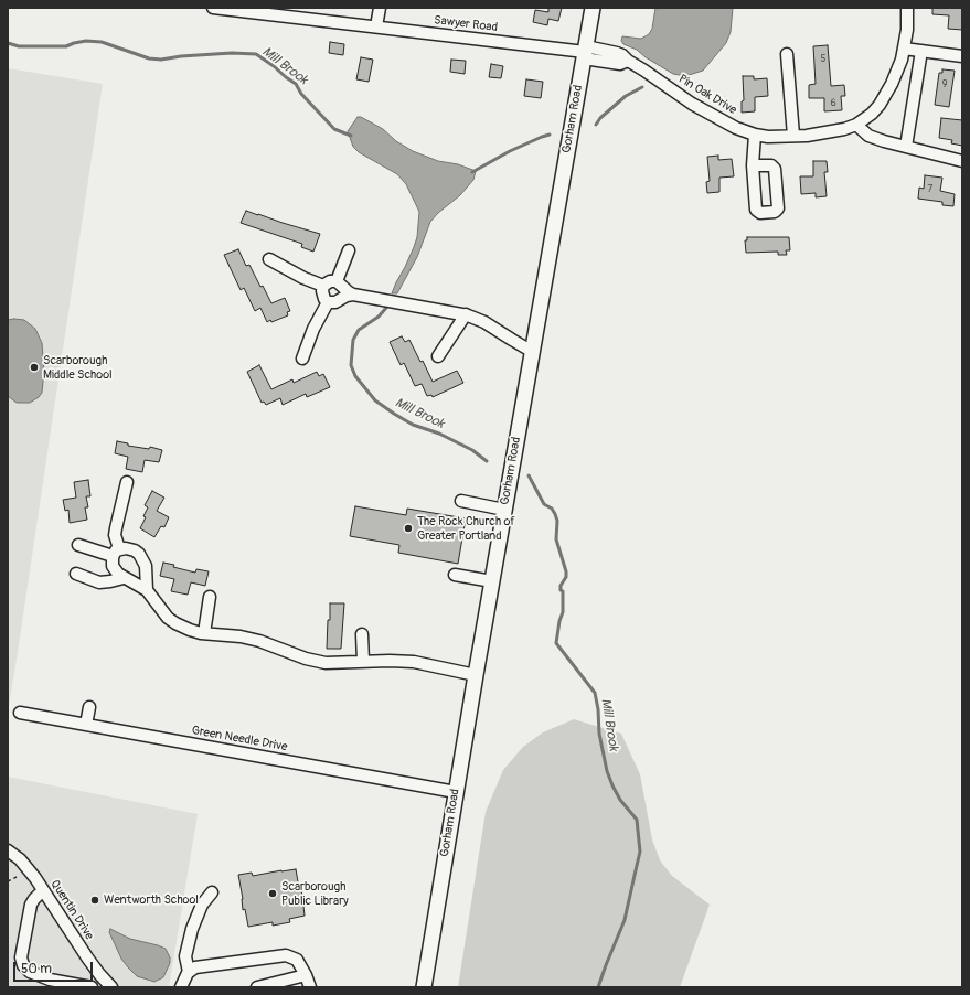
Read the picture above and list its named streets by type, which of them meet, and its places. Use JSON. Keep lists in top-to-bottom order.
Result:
{
  "streets": {
    "main road": ["Gorham Road"],
    "street": [
      "Sawyer Road",
      "Pin Oak Drive",
      "Green Needle Drive",
      "Quentin Drive"
    ]
  },
  "crossings": [
    ["Sawyer Road", "Pin Oak Drive"],
    ["Sawyer Road", "Gorham Road"],
    ["Gorham Road", "Green Needle Drive"]
  ],
  "water": ["Mill Brook"],
  "places": [
    "Scarborough Middle School",
    "The Rock Church of Greater Portland",
    "Scarborough Public Library",
    "Wentworth School"
  ],
  "house_numbers": [
    "5",
    "9",
    "6",
    "7"
  ],
  "scale_bar": "50 m"
}
